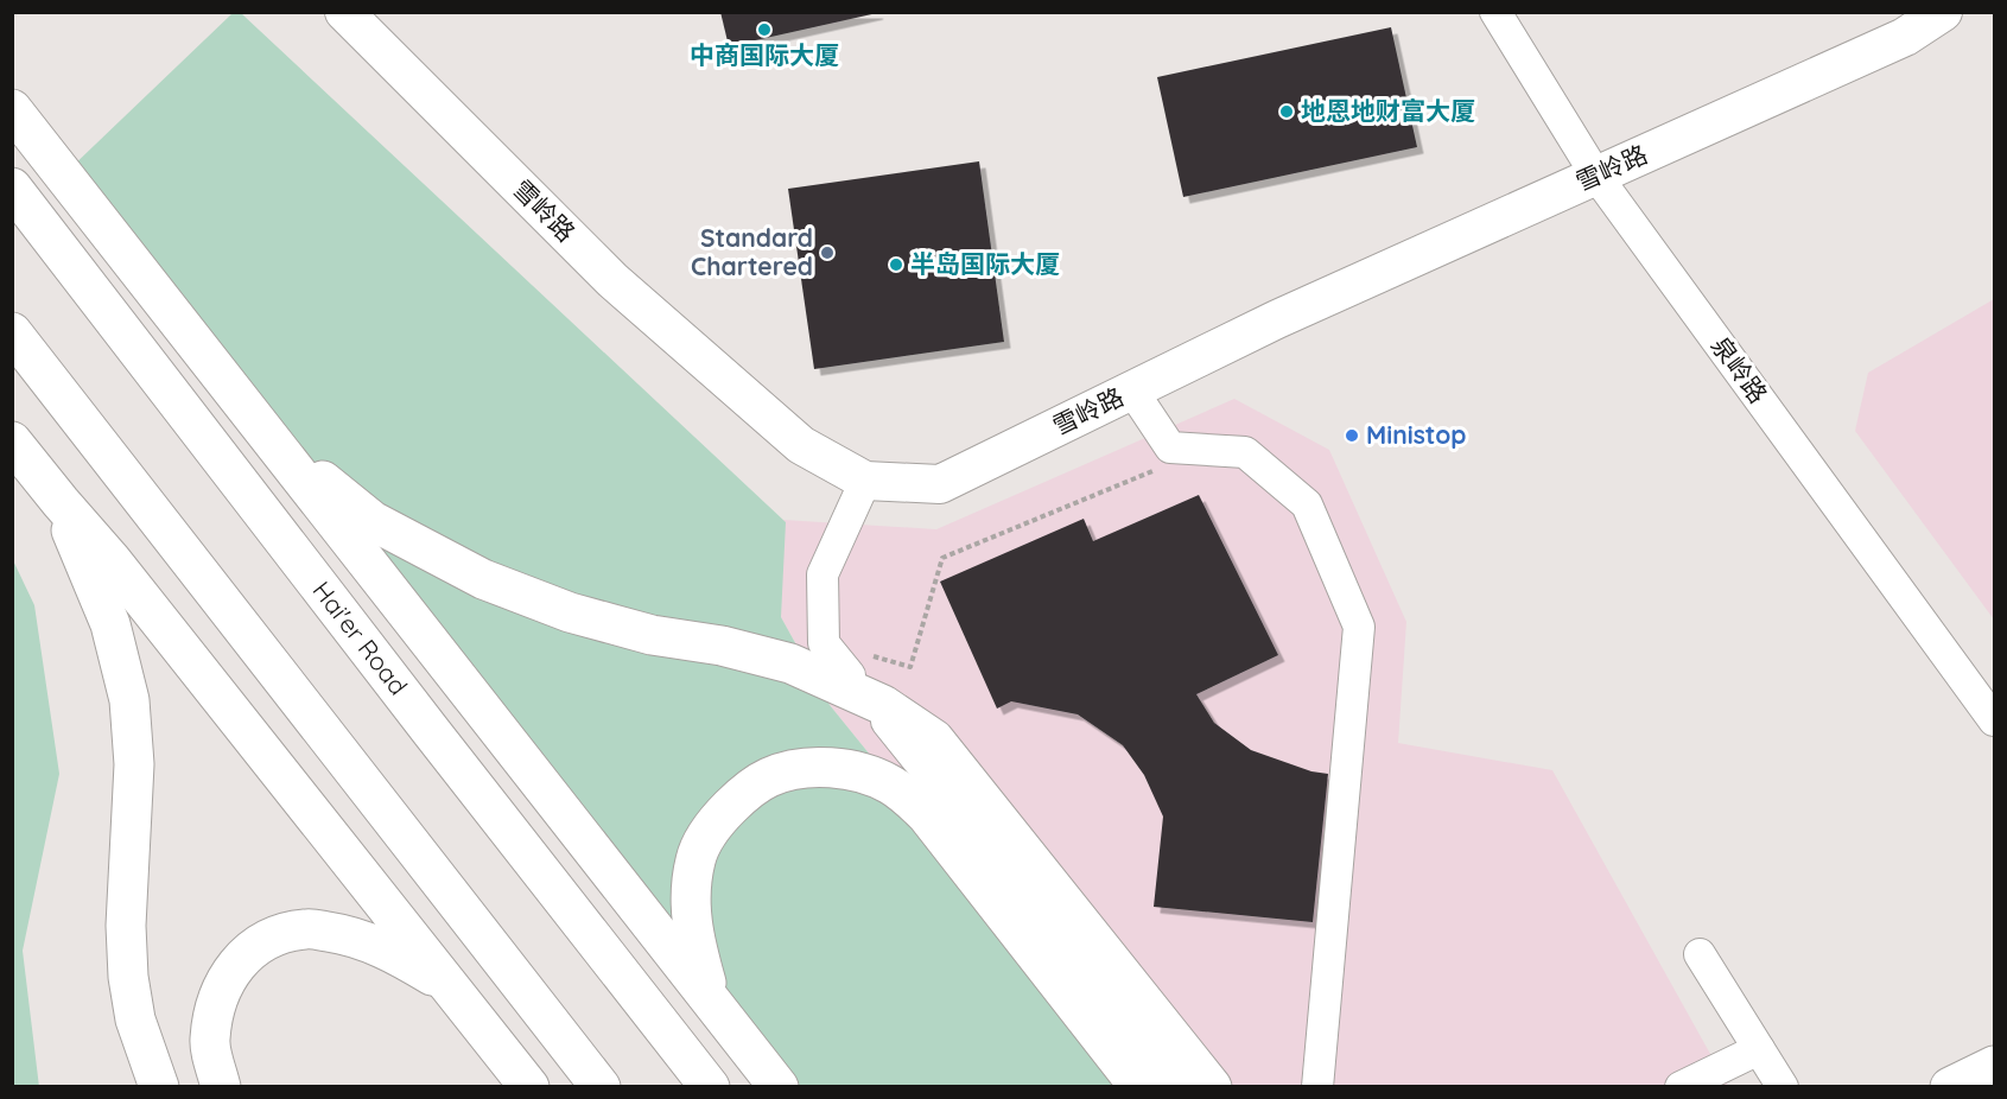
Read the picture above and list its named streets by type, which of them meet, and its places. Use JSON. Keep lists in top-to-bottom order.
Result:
{
  "streets": {
    "main road": ["Hai'er Road"],
    "street": ["雪岭路", "泉岭路"]
  },
  "crossings": [
    ["雪岭路", "泉岭路"]
  ],
  "places": [
    "中商国际大厦",
    "地恩地财富大厦",
    "Standard Chartered",
    "半岛国际大厦",
    "Ministop"
  ]
}
